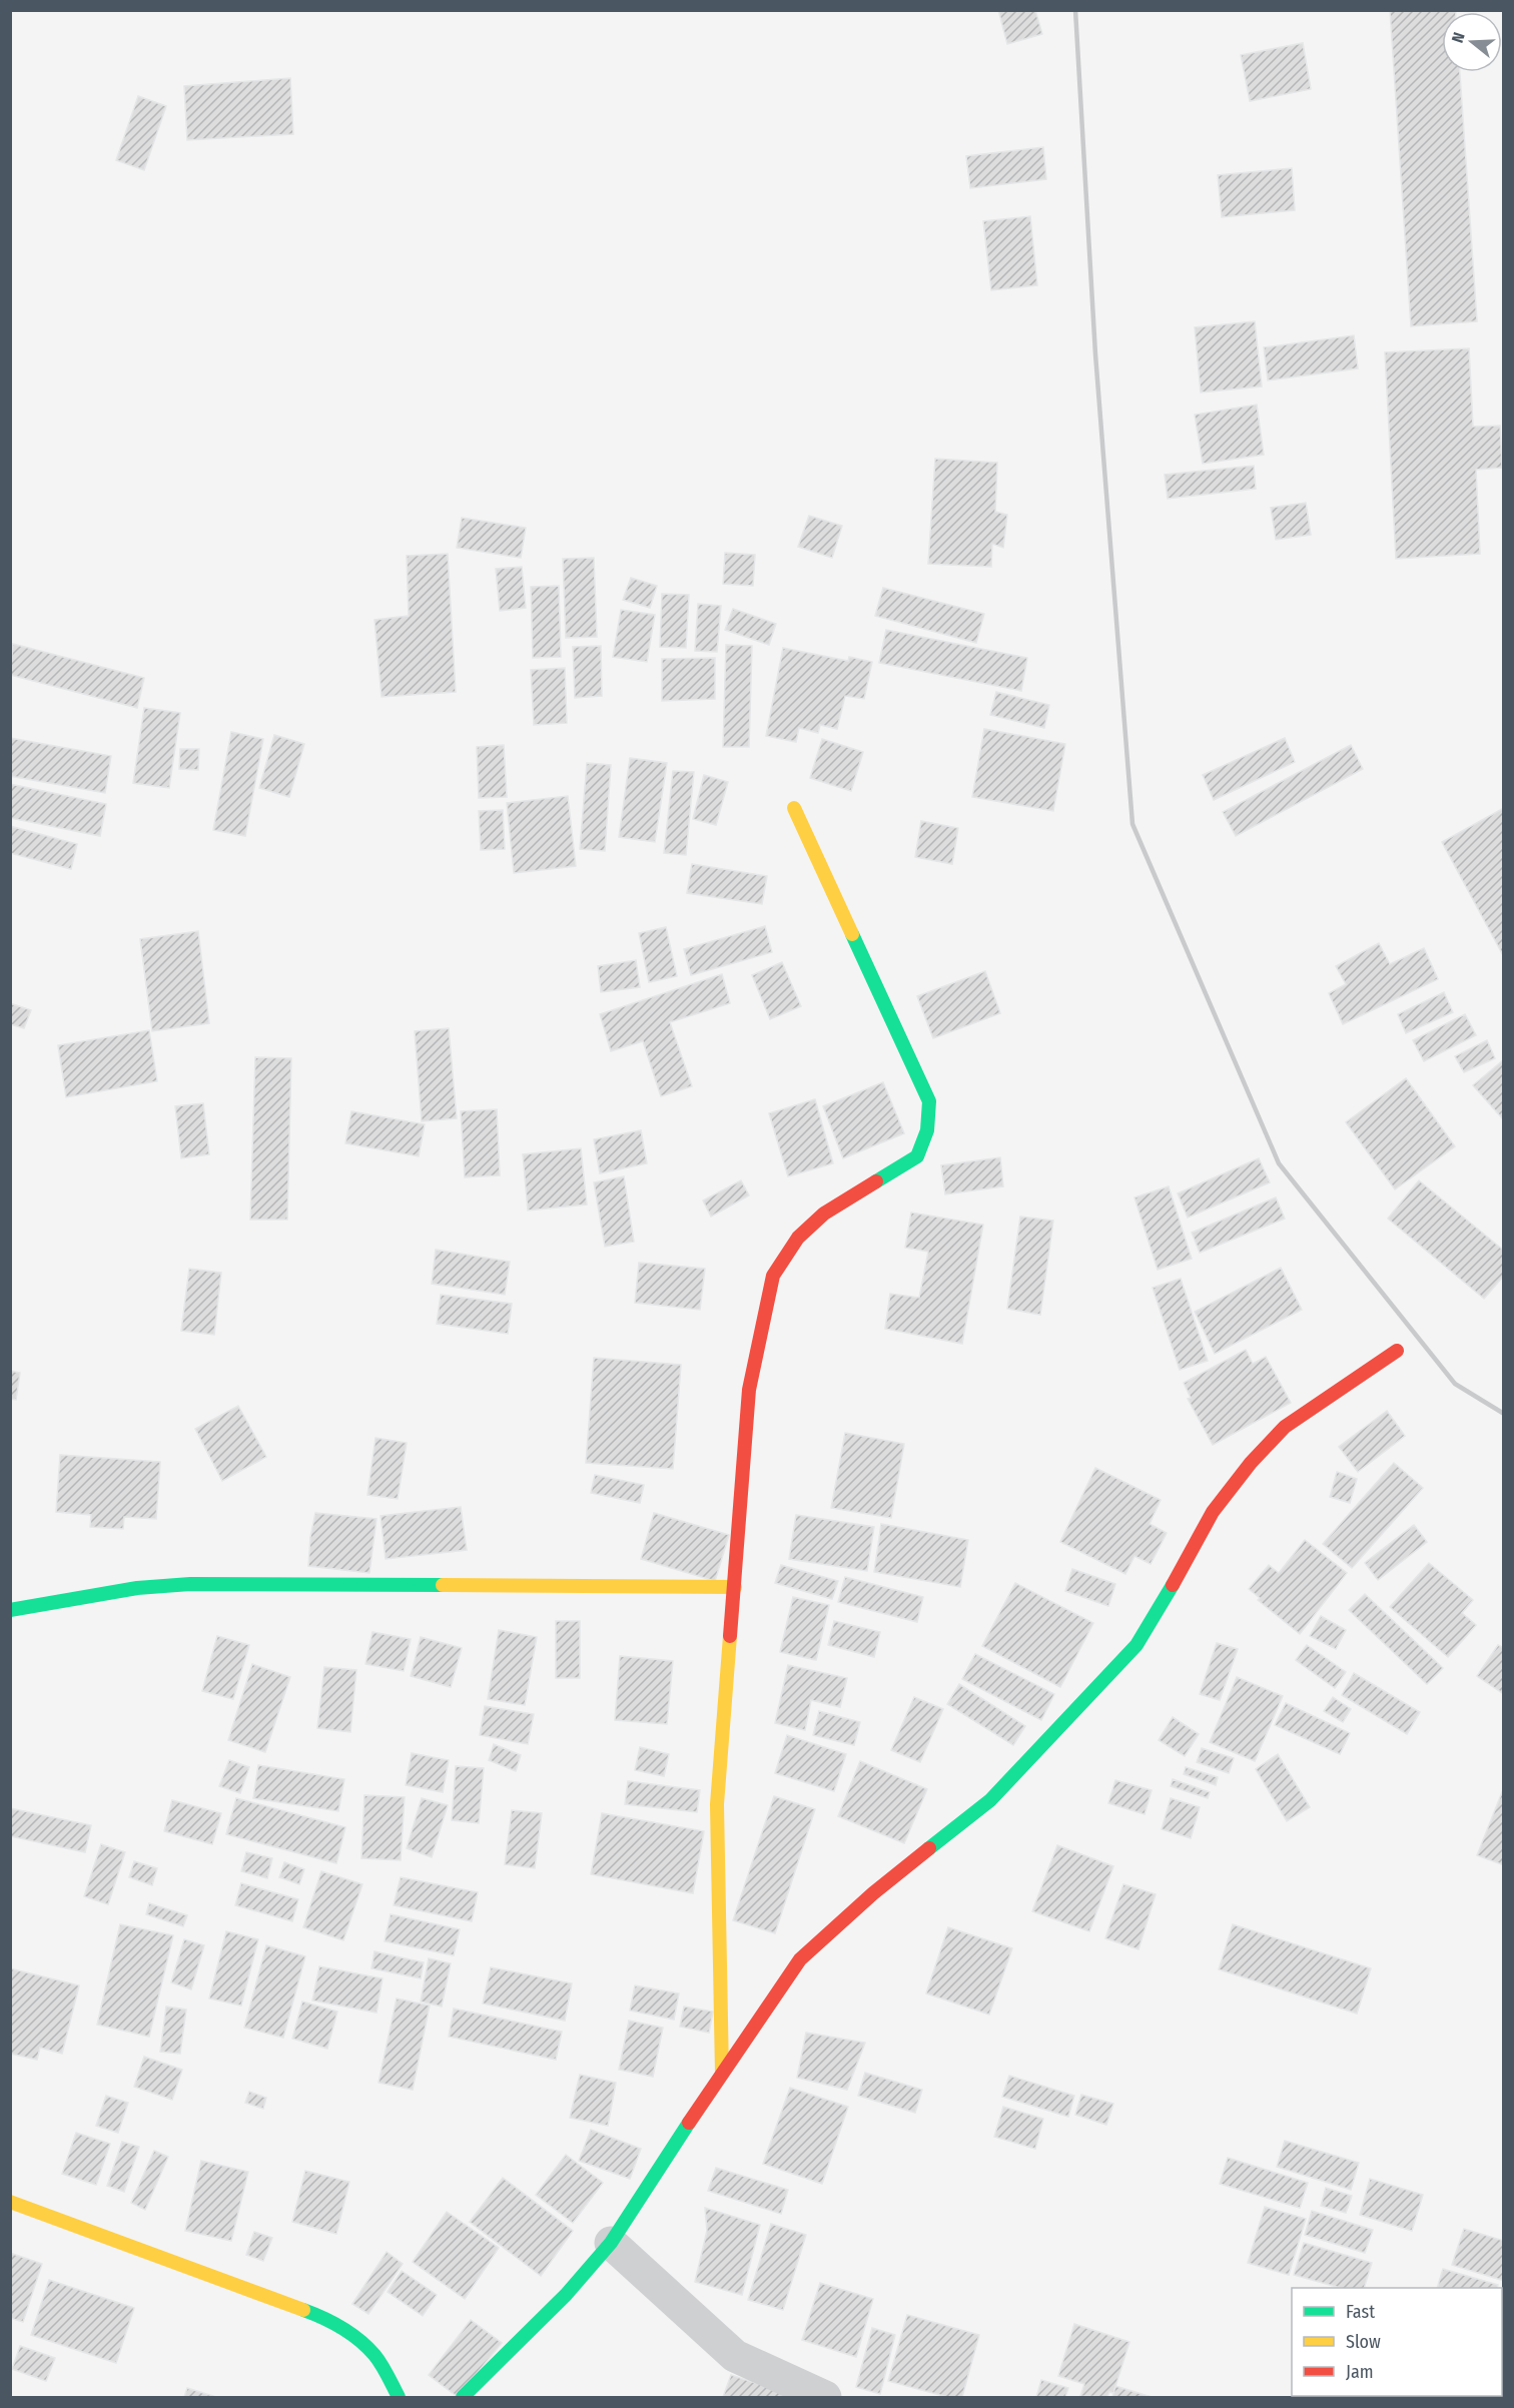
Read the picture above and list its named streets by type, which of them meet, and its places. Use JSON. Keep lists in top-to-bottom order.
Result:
{
  "legend": ["Fast", "Slow", "Jam"],
  "north": "left"
}
